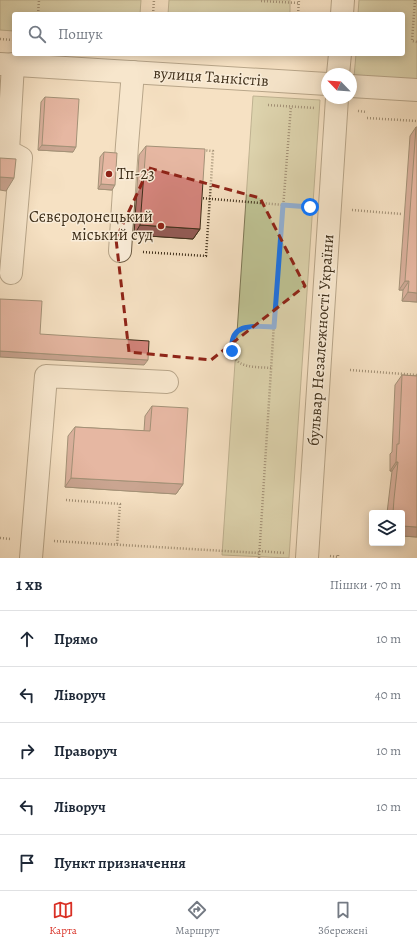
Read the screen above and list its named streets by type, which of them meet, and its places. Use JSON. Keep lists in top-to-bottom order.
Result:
{
  "streets": {
    "street": ["вулиця Танкістів", "бульвар Незалежності України"]
  },
  "places": ["Тп-23", "Сєвєродонецький міський суд"],
  "north": "top left",
  "page": {
    "search": "Пошук",
    "heading": ["1 хв", "Пішки · 70 m"],
    "list": [
      ["Прямо", "10 m"],
      ["Ліворуч", "40 m"],
      ["Праворуч", "10 m"],
      ["Ліворуч", "10 m"],
      "Пункт призначення"
    ],
    "nav": ["Карта", "Маршрут", "Збережені"]
  }
}
